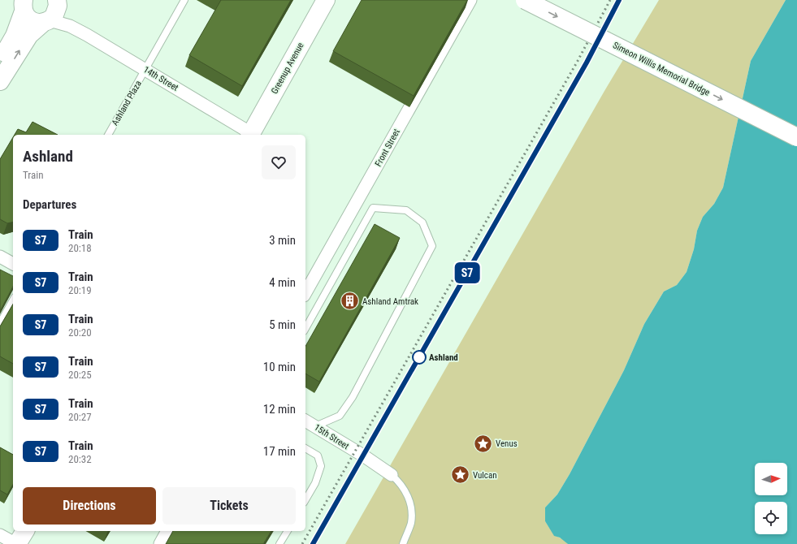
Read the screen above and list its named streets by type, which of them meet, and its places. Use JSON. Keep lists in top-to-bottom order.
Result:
{
  "streets": {
    "main road": ["Greenup Avenue", "Simeon Willis Memorial Bridge"],
    "street": ["14th Street", "Front Street", "15th Street"],
    "lane": ["Ashland Plaza"]
  },
  "crossings": [
    ["Greenup Avenue", "14th Street"],
    ["14th Street", "Ashland Plaza"]
  ],
  "one_way": ["Simeon Willis Memorial Bridge"],
  "places": {
    "building": ["Ashland Amtrak"],
    "other": ["Ashland"],
    "place": ["Venus", "Vulcan"]
  },
  "north": "right",
  "page": {
    "on_map": "S7",
    "heading": [
      ["Ashland", "Train"],
      "Departures"
    ],
    "list": [
      {
        "mark": "S7",
        "name": "Train",
        "note": "20:18",
        "value": "3 min"
      },
      {
        "mark": "S7",
        "name": "Train",
        "note": "20:19",
        "value": "4 min"
      },
      {
        "mark": "S7",
        "name": "Train",
        "note": "20:20",
        "value": "5 min"
      },
      {
        "mark": "S7",
        "name": "Train",
        "note": "20:25",
        "value": "10 min"
      },
      {
        "mark": "S7",
        "name": "Train",
        "note": "20:27",
        "value": "12 min"
      },
      {
        "mark": "S7",
        "name": "Train",
        "note": "20:32",
        "value": "17 min"
      }
    ],
    "buttons": ["Directions", "Tickets"]
  }
}
